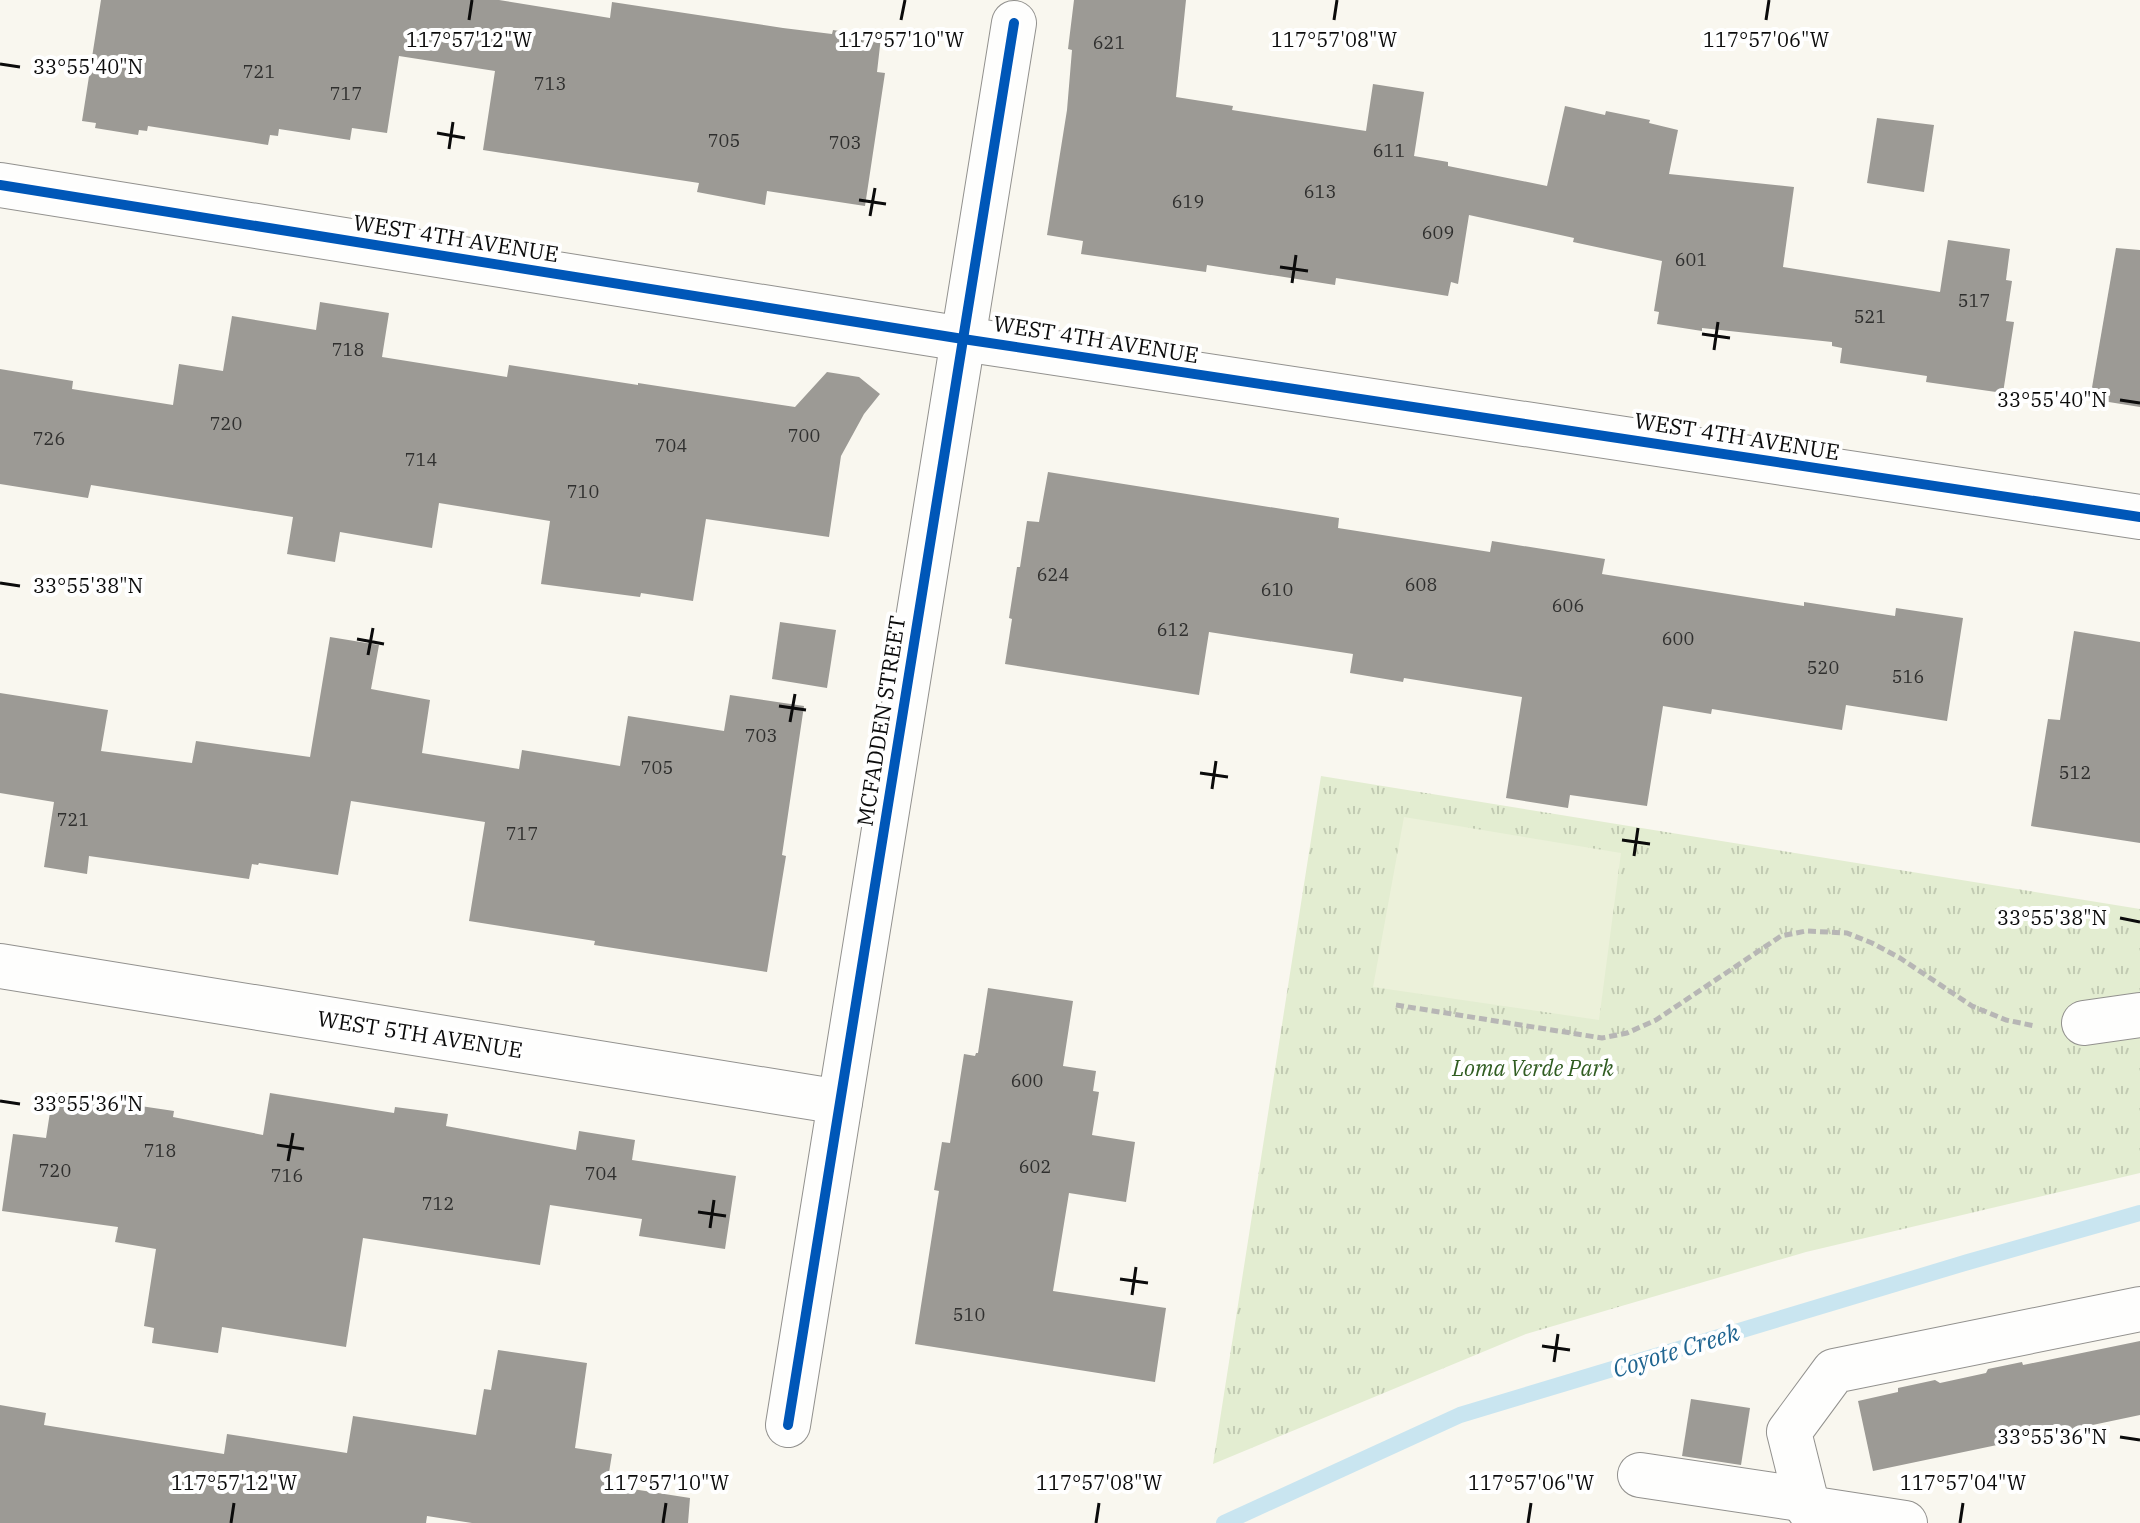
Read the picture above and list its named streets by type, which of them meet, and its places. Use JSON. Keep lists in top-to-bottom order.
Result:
{
  "streets": {
    "street": ["WEST 4TH AVENUE", "MCFADDEN STREET", "WEST 5TH AVENUE"]
  },
  "crossings": [
    ["WEST 4TH AVENUE", "MCFADDEN STREET"],
    ["MCFADDEN STREET", "WEST 5TH AVENUE"]
  ],
  "water": ["Coyote Creek"],
  "parks": ["Loma Verde Park"],
  "house_numbers": [
    "621",
    "721",
    "713",
    "717",
    "705",
    "703",
    "611",
    "613",
    "619",
    "609",
    "601",
    "517",
    "521",
    "718",
    "720",
    "700",
    "726",
    "704",
    "714",
    "710",
    "624",
    "608",
    "610",
    "606",
    "612",
    "600",
    "520",
    "516",
    "703",
    "705",
    "512",
    "721",
    "717",
    "600",
    "718",
    "602",
    "720",
    "704",
    "716",
    "712",
    "510"
  ],
  "coordinates": [
    "117°57'12\"W",
    "117°57'10\"W",
    "117°57'08\"W",
    "117°57'06\"W",
    "33°55'40\"N",
    "33°55'38\"N",
    "33°55'36\"N",
    "117°57'04\"W"
  ]
}
